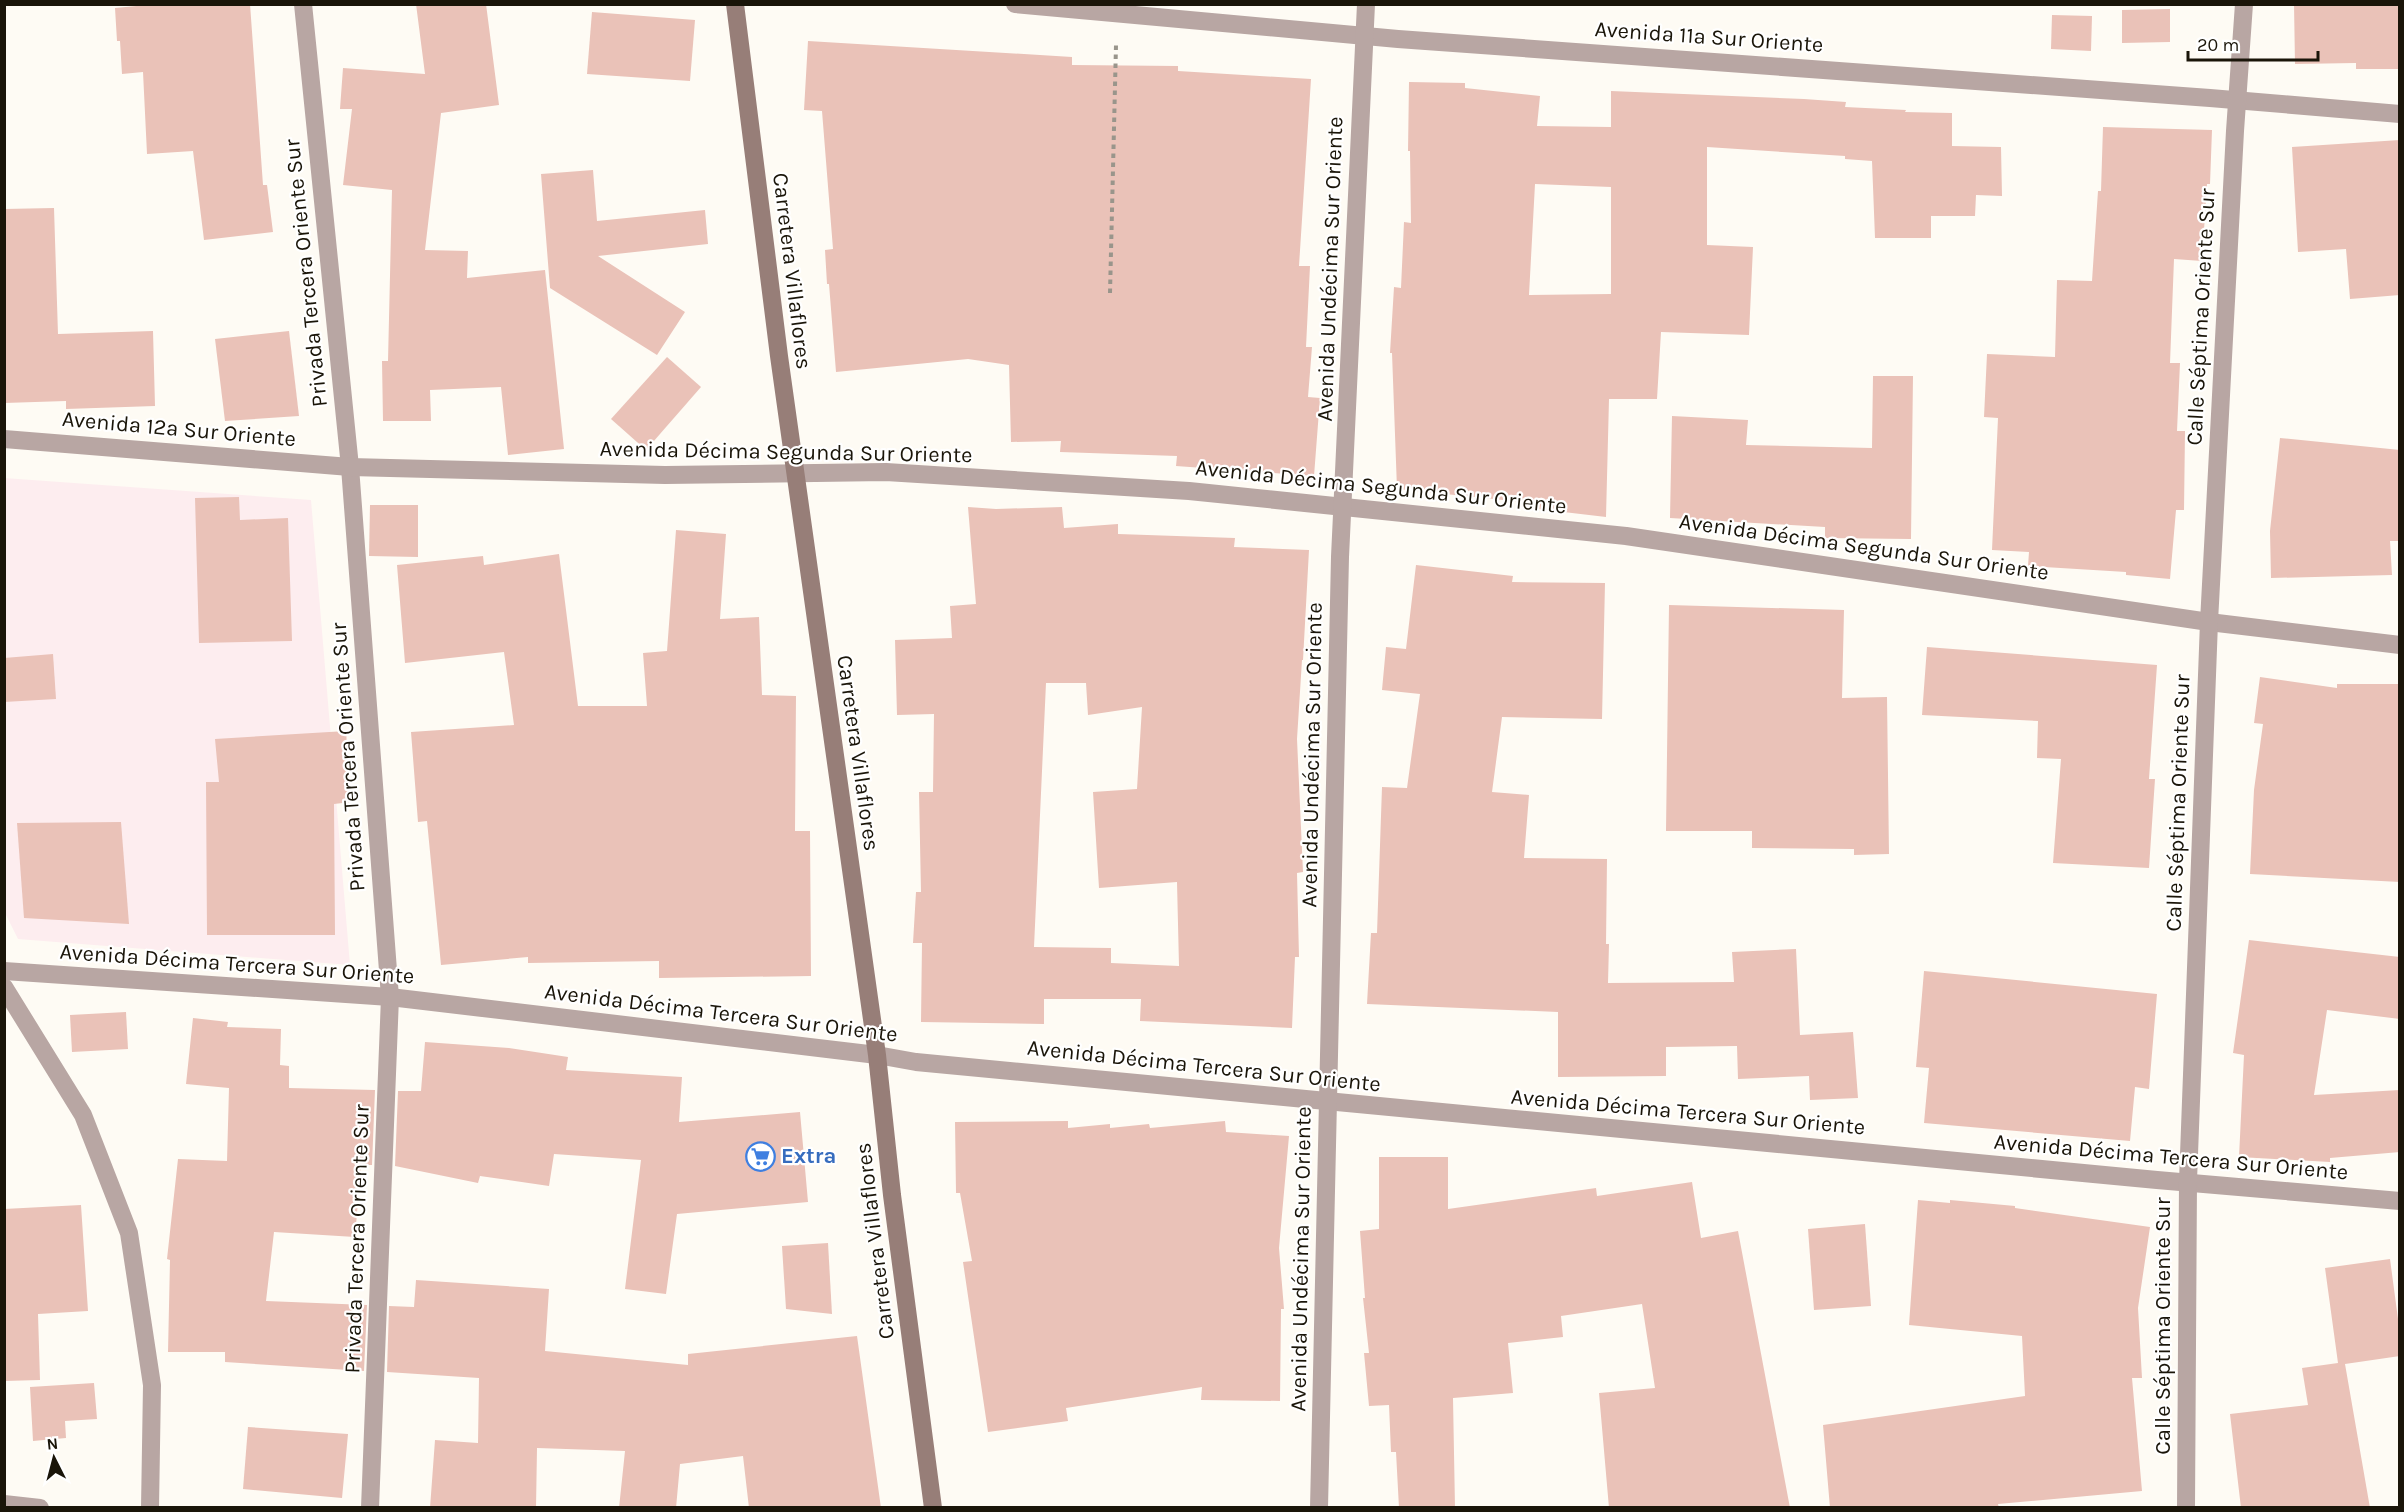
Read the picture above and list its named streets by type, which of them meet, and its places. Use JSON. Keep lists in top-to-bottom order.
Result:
{
  "streets": {
    "main road": ["Carretera Villaflores"],
    "street": [
      "Avenida 11a Sur Oriente",
      "Avenida Undécima Sur Oriente",
      "Privada Tercera Oriente Sur",
      "Calle Séptima Oriente Sur",
      "Avenida 12a Sur Oriente",
      "Avenida Décima Segunda Sur Oriente",
      "Avenida Décima Tercera Sur Oriente"
    ]
  },
  "crossings": [
    ["Avenida 11a Sur Oriente", "Avenida Undécima Sur Oriente"],
    ["Avenida 11a Sur Oriente", "Calle Séptima Oriente Sur"],
    ["Avenida Undécima Sur Oriente", "Avenida Décima Segunda Sur Oriente"],
    ["Avenida Undécima Sur Oriente", "Avenida Décima Tercera Sur Oriente"],
    ["Carretera Villaflores", "Avenida Décima Segunda Sur Oriente"],
    ["Carretera Villaflores", "Avenida Décima Tercera Sur Oriente"],
    ["Privada Tercera Oriente Sur", "Avenida 12a Sur Oriente"],
    ["Privada Tercera Oriente Sur", "Avenida Décima Segunda Sur Oriente"],
    ["Privada Tercera Oriente Sur", "Avenida Décima Tercera Sur Oriente"],
    ["Calle Séptima Oriente Sur", "Avenida Décima Segunda Sur Oriente"],
    ["Calle Séptima Oriente Sur", "Avenida Décima Tercera Sur Oriente"],
    ["Avenida 12a Sur Oriente", "Avenida Décima Segunda Sur Oriente"]
  ],
  "places": {
    "supermarket": ["Extra"]
  },
  "scale_bar": "20 m",
  "north": "top"
}
